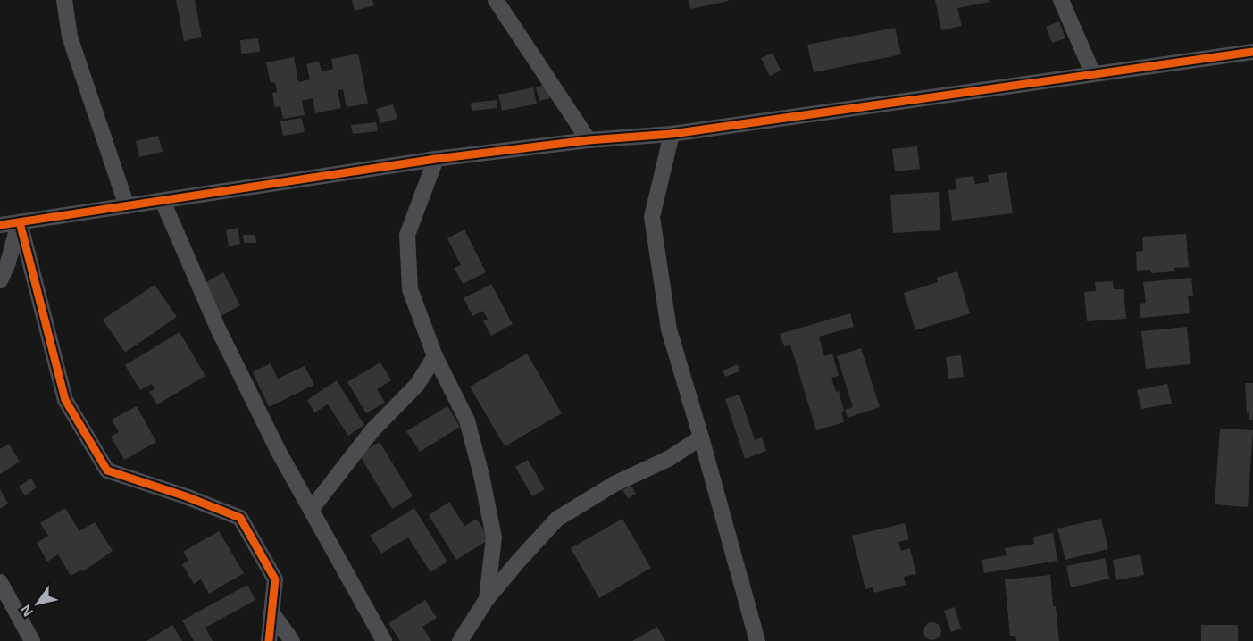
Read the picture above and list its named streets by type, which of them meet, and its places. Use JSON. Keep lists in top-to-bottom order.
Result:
{
  "north": "bottom left"
}
